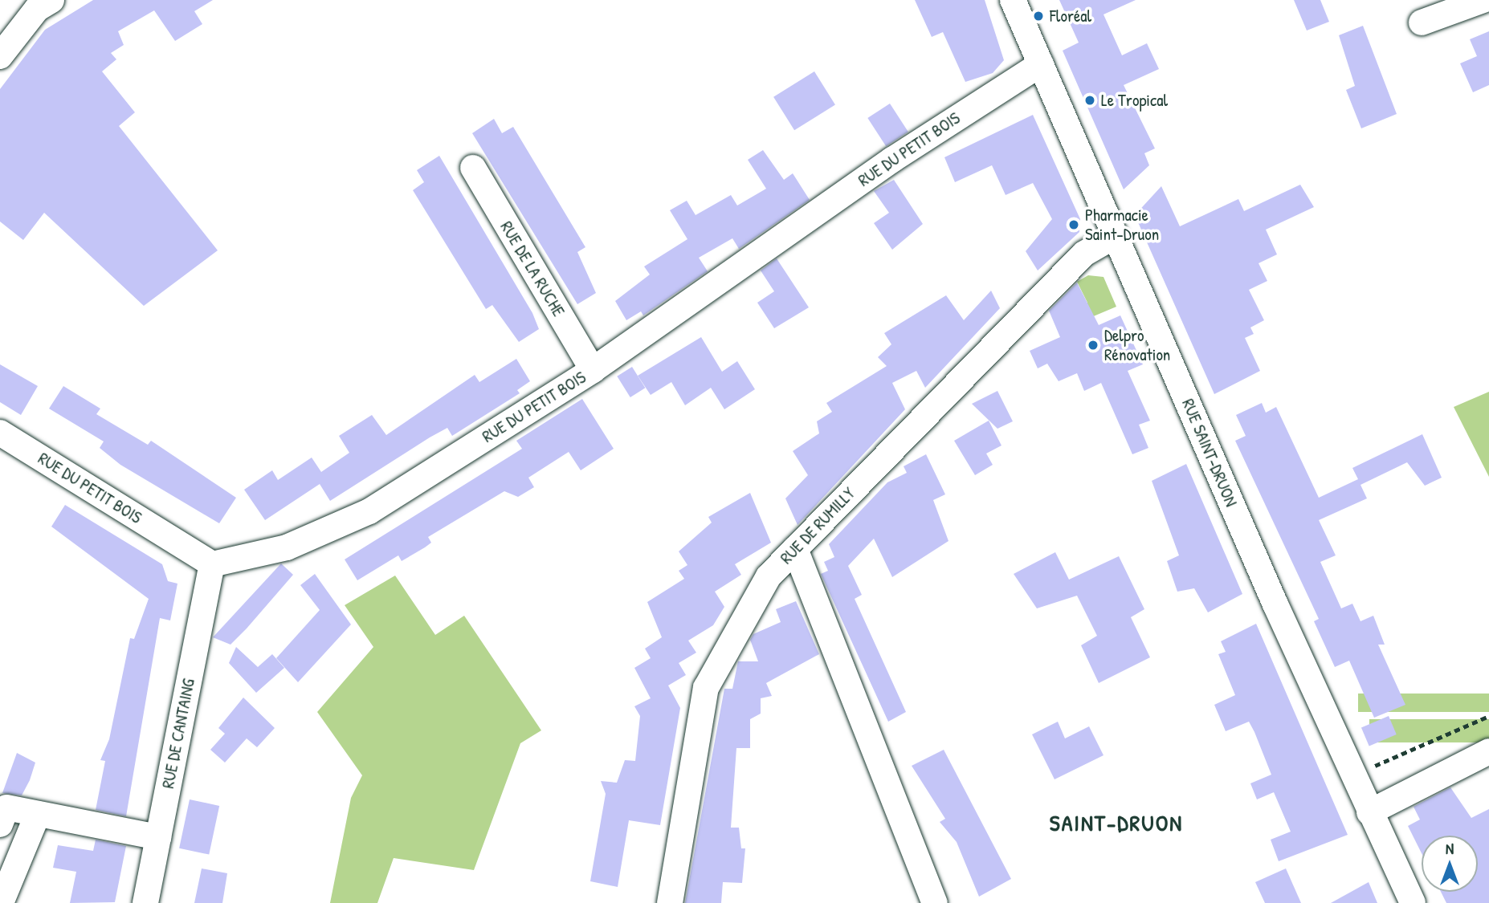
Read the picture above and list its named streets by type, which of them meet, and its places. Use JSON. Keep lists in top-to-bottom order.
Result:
{
  "streets": {
    "street": [
      "RUE DU PETIT BOIS",
      "RUE DE LA RUCHE",
      "RUE SAINT-DRUON",
      "RUE DE RUMILLY",
      "RUE DE CANTAING"
    ]
  },
  "crossings": [
    ["RUE DU PETIT BOIS", "RUE DE LA RUCHE"],
    ["RUE DU PETIT BOIS", "RUE SAINT-DRUON"],
    ["RUE DU PETIT BOIS", "RUE DE CANTAING"],
    ["RUE SAINT-DRUON", "RUE DE RUMILLY"]
  ],
  "districts": ["SAINT-DRUON"],
  "places": [
    "Floréal",
    "Le Tropical",
    "Pharmacie Saint-Druon",
    "Delpro Rénovation"
  ],
  "north": "top"
}
